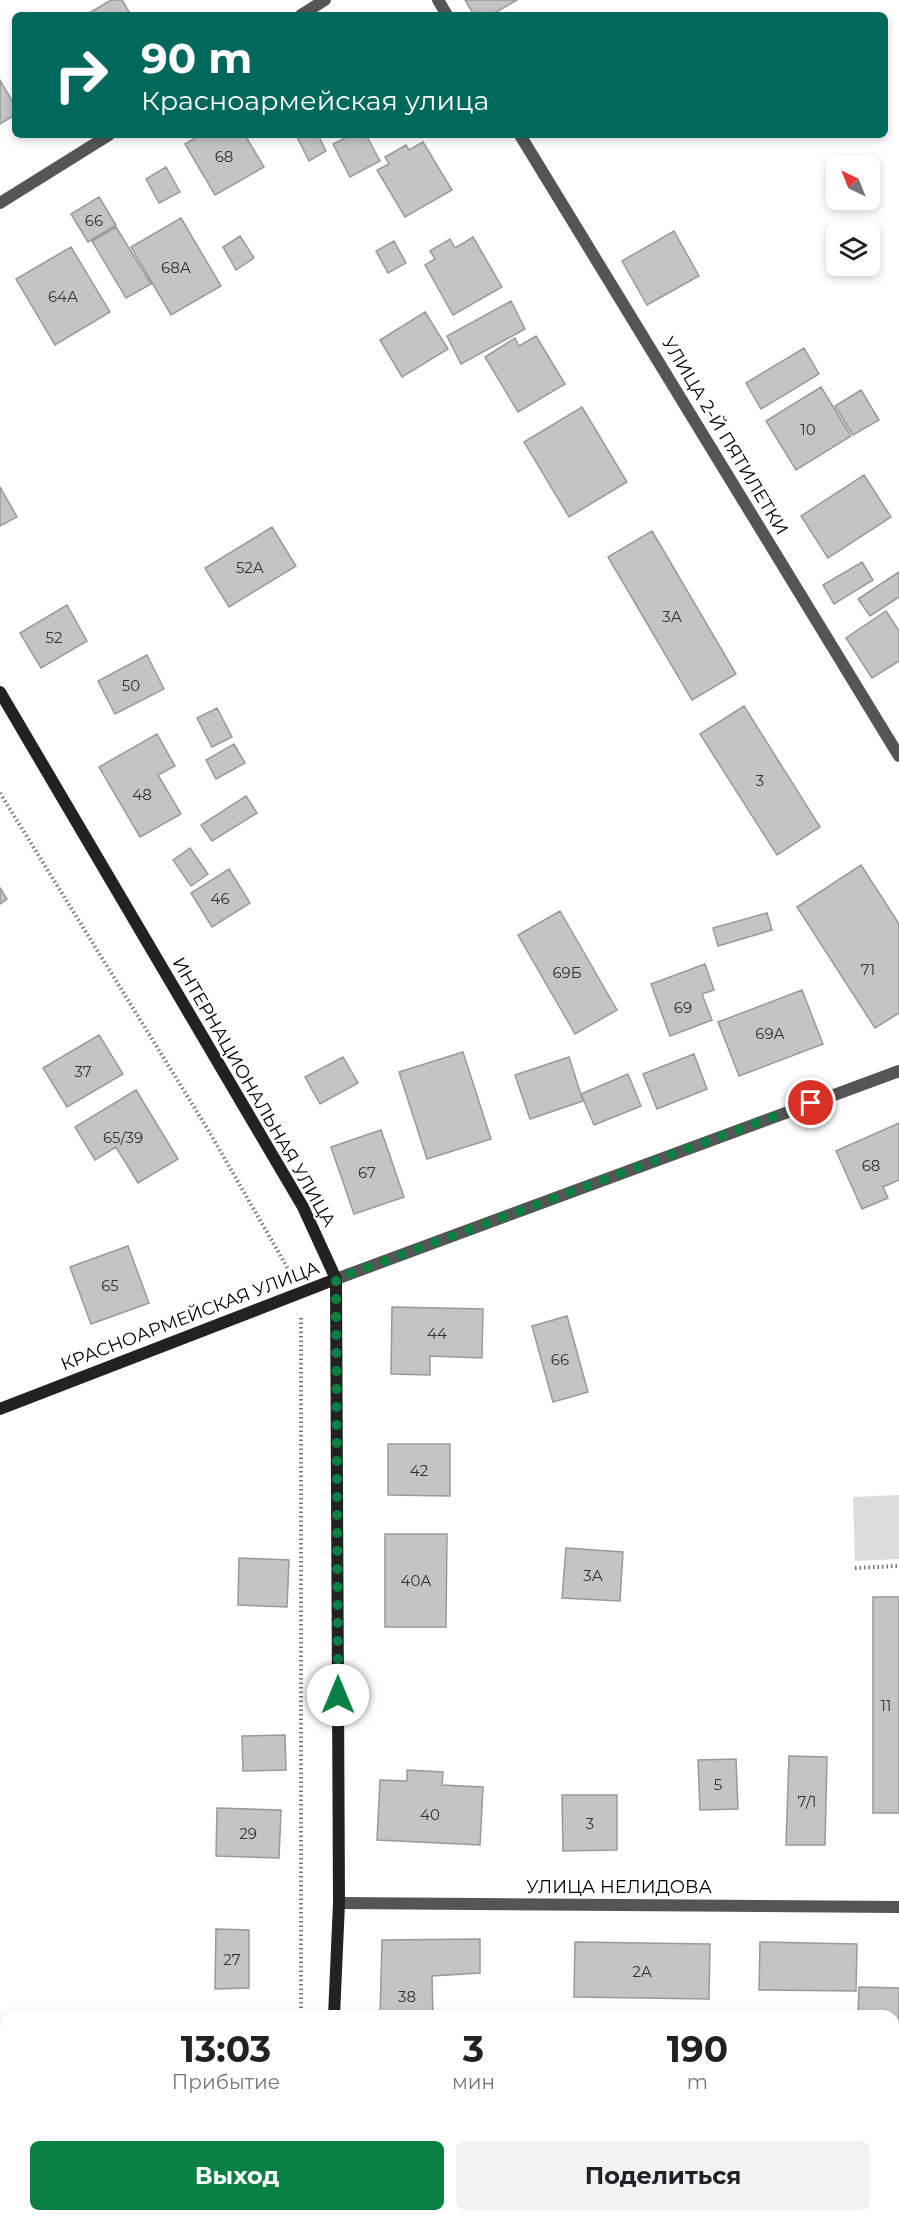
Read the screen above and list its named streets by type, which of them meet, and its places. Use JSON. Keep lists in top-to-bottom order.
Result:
{
  "streets": {
    "main road": ["ИНТЕРНАЦИОНАЛЬНАЯ УЛИЦА", "КРАСНОАРМЕЙСКАЯ УЛИЦА"],
    "street": ["УЛИЦА 2-Й ПЯТИЛЕТКИ", "УЛИЦА НЕЛИДОВА"]
  },
  "crossings": [
    ["ИНТЕРНАЦИОНАЛЬНАЯ УЛИЦА", "КРАСНОАРМЕЙСКАЯ УЛИЦА"],
    ["ИНТЕРНАЦИОНАЛЬНАЯ УЛИЦА", "УЛИЦА НЕЛИДОВА"]
  ],
  "house_numbers": [
    "68",
    "66",
    "68А",
    "64А",
    "10",
    "52А",
    "3А",
    "52",
    "50",
    "3",
    "48",
    "46",
    "71",
    "69Б",
    "69",
    "69А",
    "37",
    "65/39",
    "68",
    "67",
    "65",
    "44",
    "66",
    "42",
    "3А",
    "40А",
    "11",
    "5",
    "7/1",
    "40",
    "3",
    "29",
    "27",
    "2А",
    "38"
  ],
  "north": "top left",
  "page": {
    "turn": ["90 m", "Красноармейская улица"],
    "eta": [
      "13:03",
      "Прибытие",
      "3",
      "мин",
      "190",
      "m"
    ],
    "buttons": ["Выход", "Поделиться"]
  }
}
